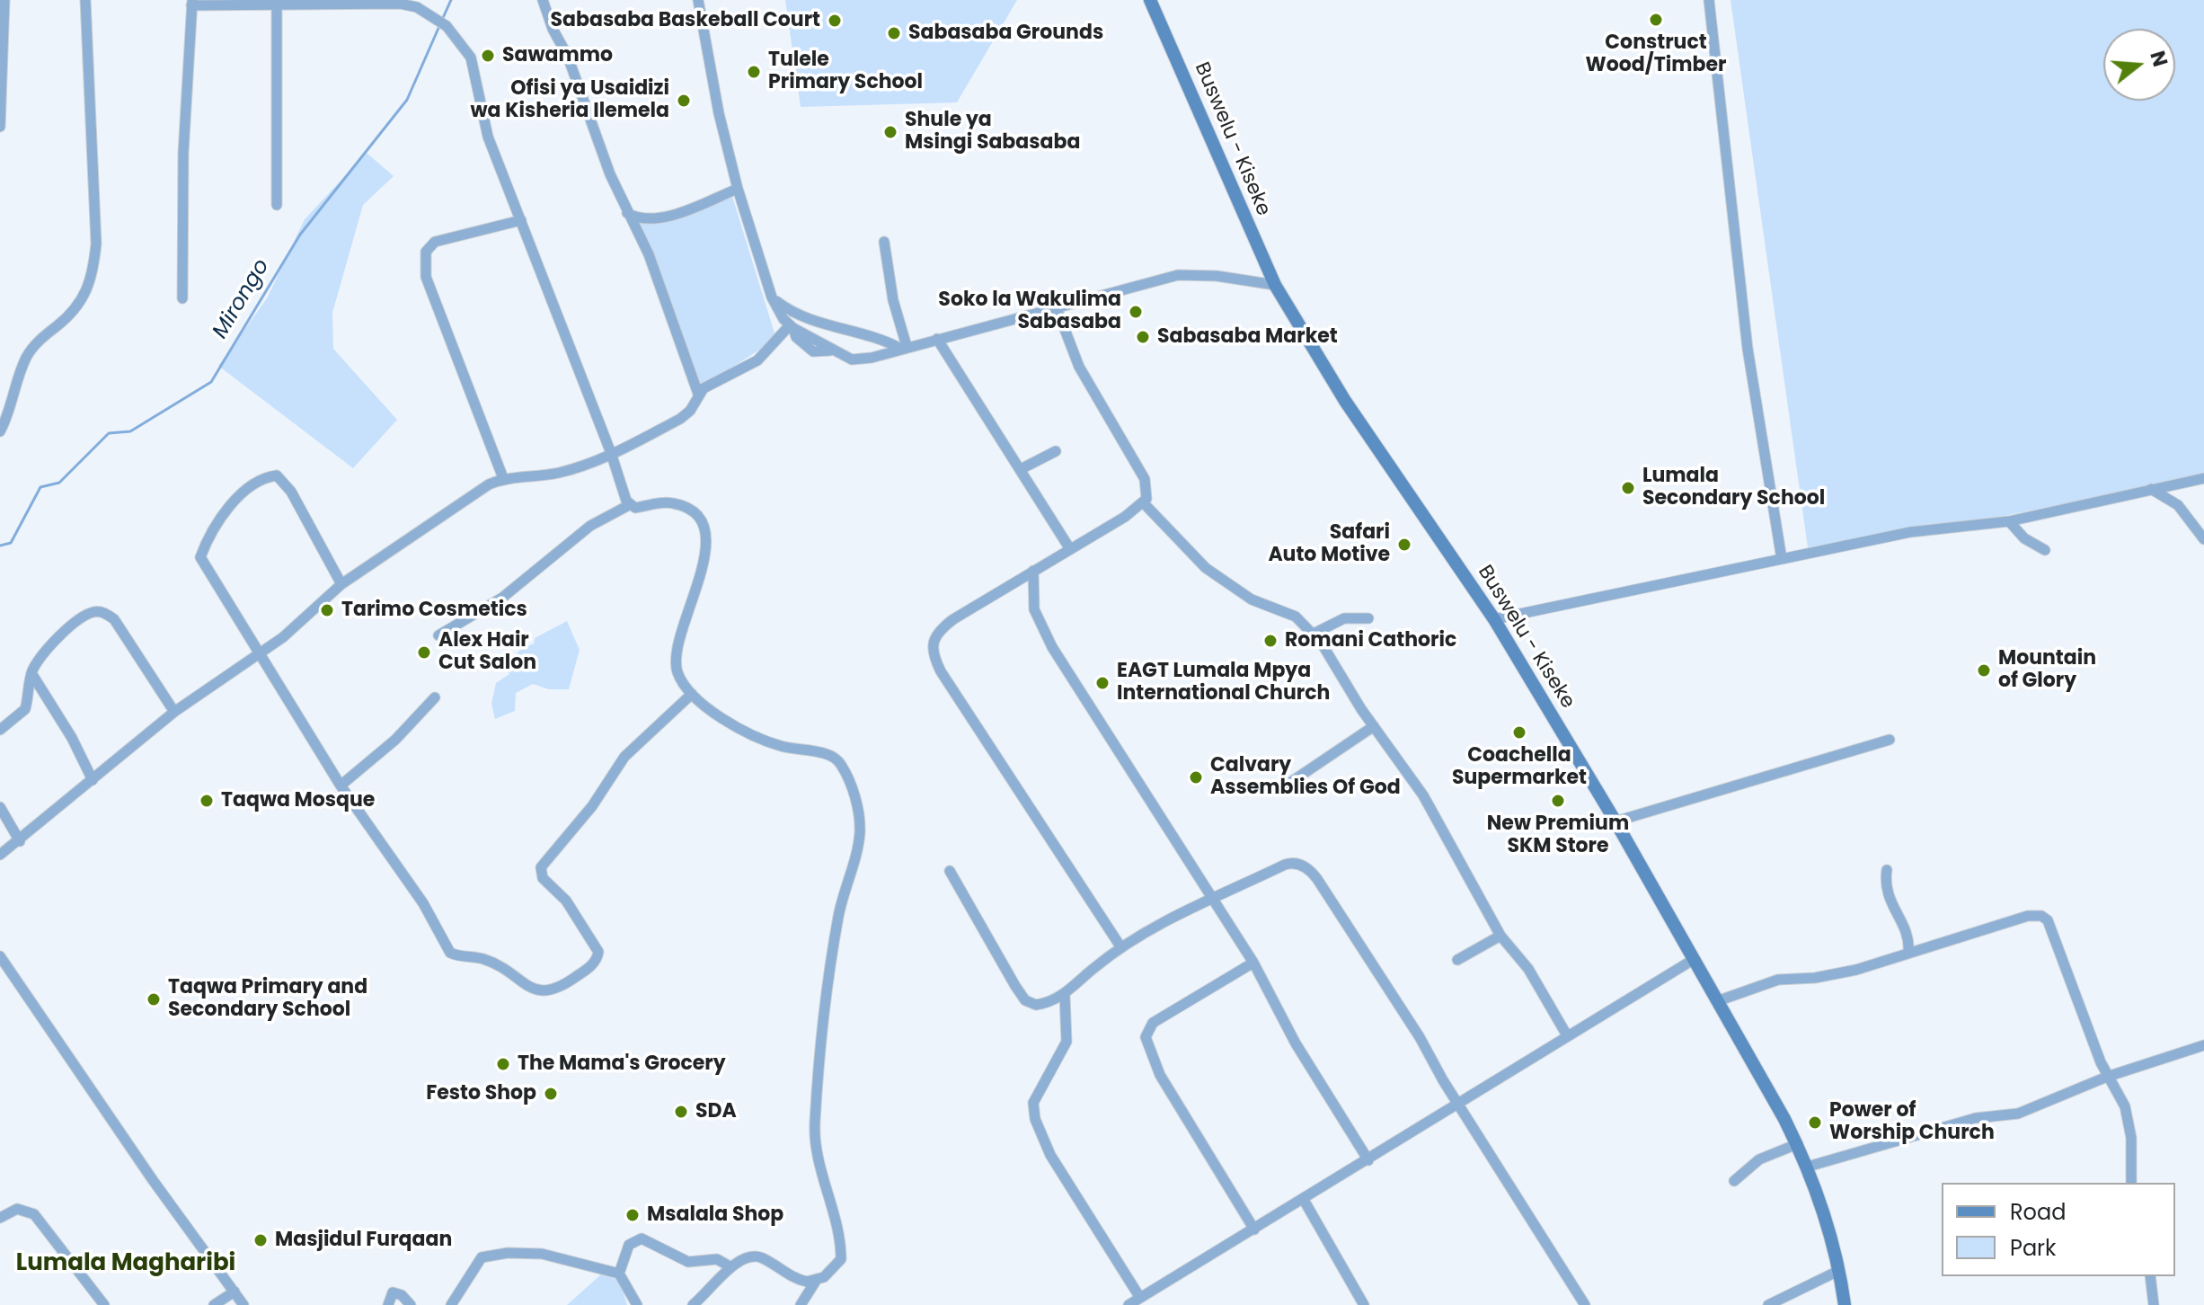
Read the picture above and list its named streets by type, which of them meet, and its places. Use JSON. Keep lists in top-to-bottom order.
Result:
{
  "streets": {
    "main road": ["Buswelu - Kiseke"]
  },
  "districts": ["Lumala Magharibi"],
  "water": ["Mirongo"],
  "places": [
    "Construct Wood/Timber",
    "Sabasaba Baskeball Court",
    "Sabasaba Grounds",
    "Sawammo",
    "Tulele Primary School",
    "Ofisi ya Usaidizi wa Kisheria Ilemela",
    "Shule ya Msingi Sabasaba",
    "Soko la Wakulima Sabasaba",
    "Sabasaba Market",
    "Lumala Secondary School",
    "Safari Auto Motive",
    "Tarimo Cosmetics",
    "Romani Cathoric",
    "Alex Hair Cut Salon",
    "Mountain of Glory",
    "EAGT Lumala Mpya International Church",
    "Coachella Supermarket",
    "Calvary Assemblies Of God",
    "Taqwa Mosque",
    "New Premium SKM Store",
    "Taqwa Primary and Secondary School",
    "The Mama's Grocery",
    "Festo Shop",
    "SDA",
    "Power of Worship Church",
    "Msalala Shop",
    "Masjidul Furqaan"
  ],
  "legend": ["Road", "Park"],
  "north": "right"
}
